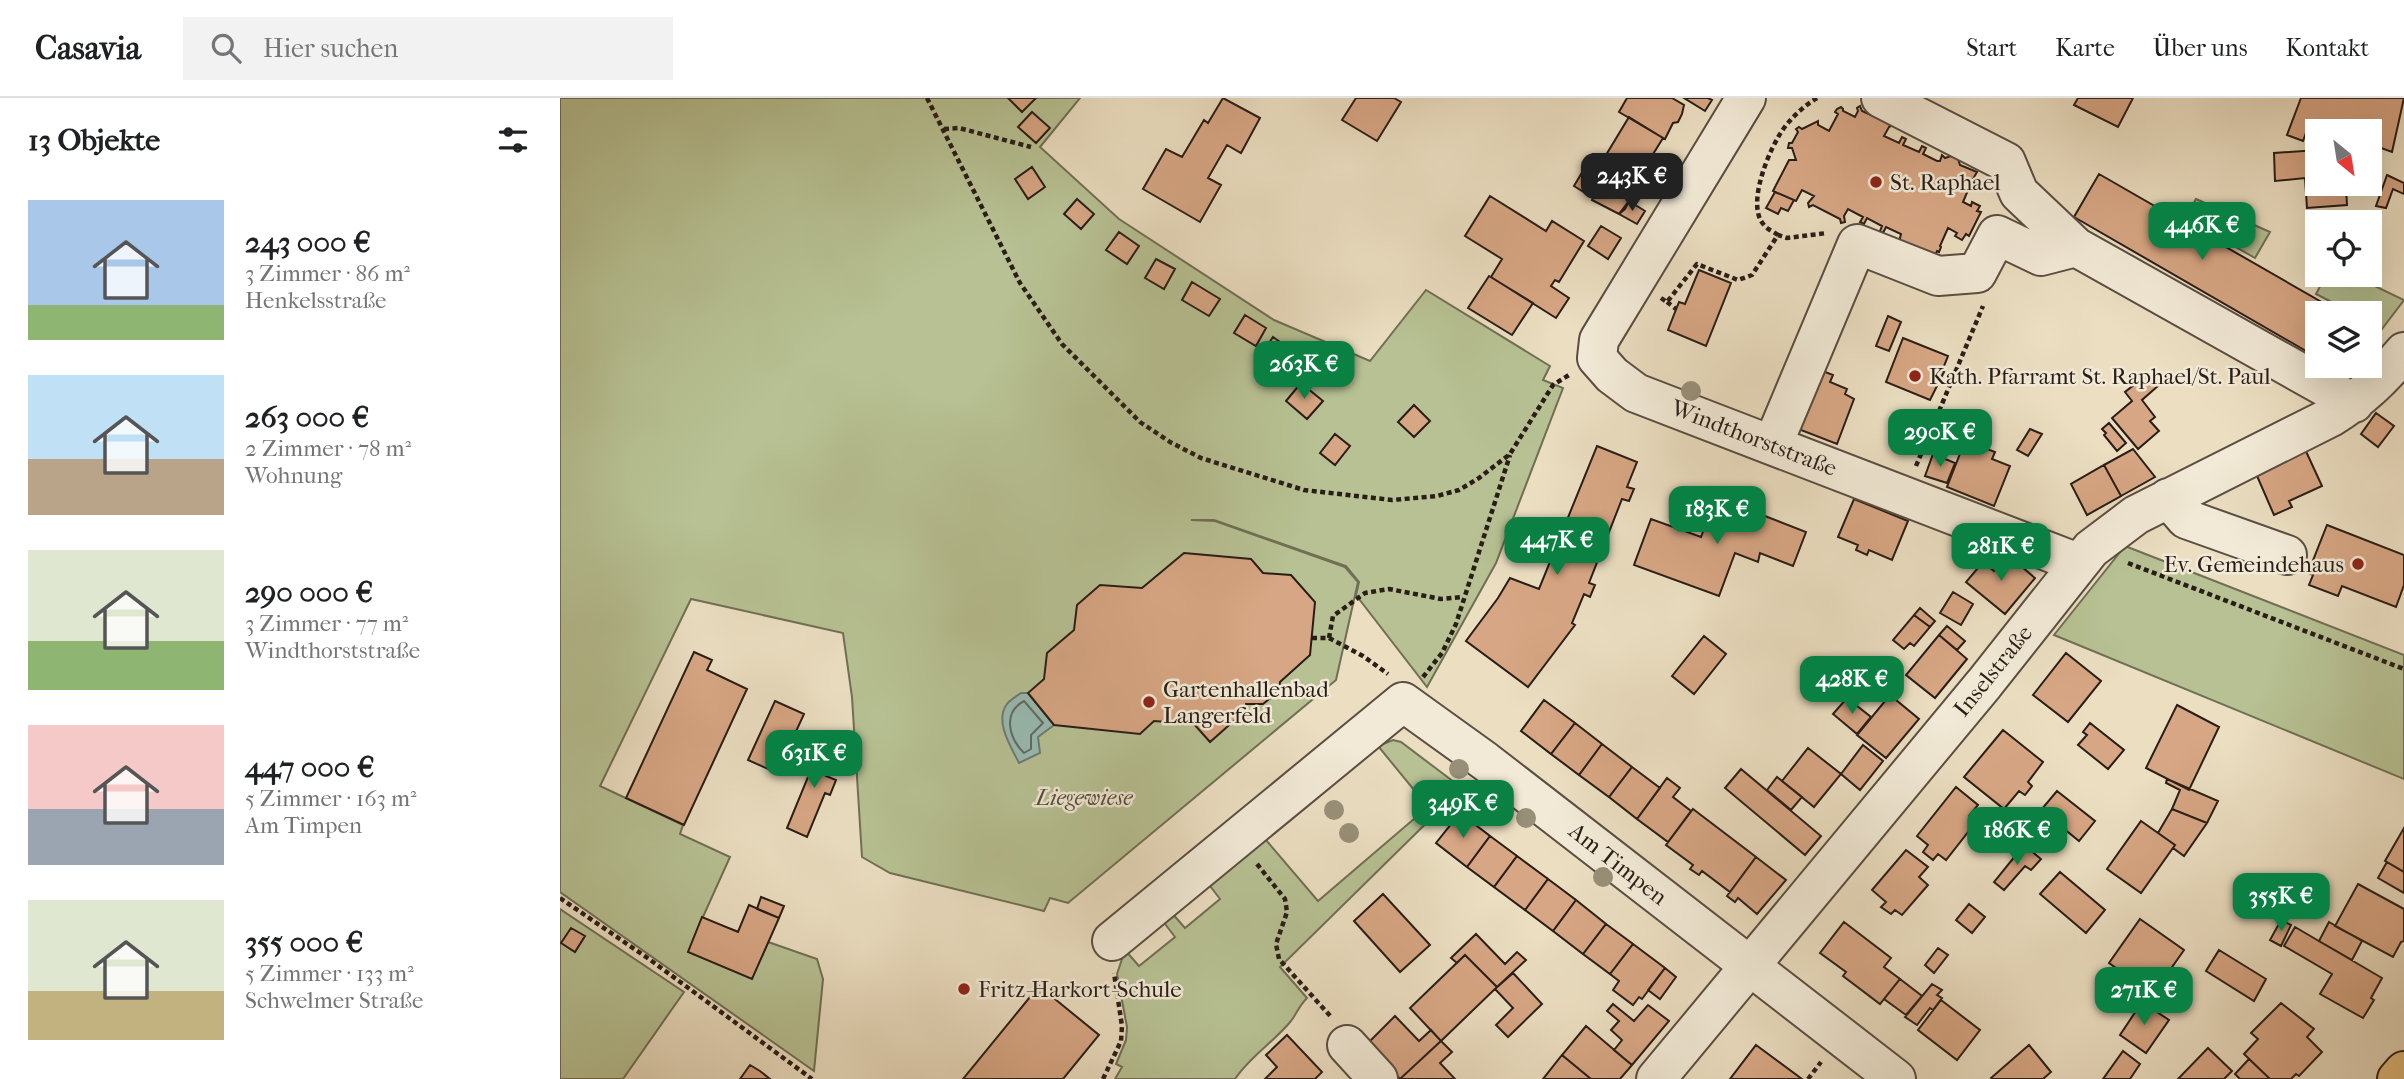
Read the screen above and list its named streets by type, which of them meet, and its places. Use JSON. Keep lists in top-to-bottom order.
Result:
{
  "streets": {
    "street": ["Windthorststraße", "Inselstraße", "Am Timpen"]
  },
  "crossings": [
    ["Windthorststraße", "Inselstraße"],
    ["Inselstraße", "Am Timpen"]
  ],
  "parks": ["Liegewiese"],
  "places": [
    "St. Raphael",
    "Kath. Pfarramt St. Raphael/St. Paul",
    "Ev. Gemeindehaus",
    "Gartenhallenbad Langerfeld",
    "Fritz-Harkort-Schule"
  ],
  "north": "bottom right",
  "page": {
    "header": "Casavia",
    "search": "Hier suchen",
    "nav": [
      "Start",
      "Karte",
      "Über uns",
      "Kontakt"
    ],
    "heading": "13 Objekte",
    "price": [
      "243K €",
      "446K €",
      "263K €",
      "290K €",
      "183K €",
      "447K €",
      "281K €",
      "428K €",
      "631K €",
      "349K €",
      "186K €",
      "355K €",
      "271K €"
    ],
    "list": [
      {
        "name": "243 000 €",
        "note": "3 Zimmer · 86 m² · Henkelsstraße"
      },
      {
        "name": "263 000 €",
        "note": "2 Zimmer · 78 m² · Wohnung"
      },
      {
        "name": "290 000 €",
        "note": "3 Zimmer · 77 m² · Windthorststraße"
      },
      {
        "name": "447 000 €",
        "note": "5 Zimmer · 163 m² · Am Timpen"
      },
      {
        "name": "355 000 €",
        "note": "5 Zimmer · 133 m² · Schwelmer Straße"
      }
    ]
  }
}
